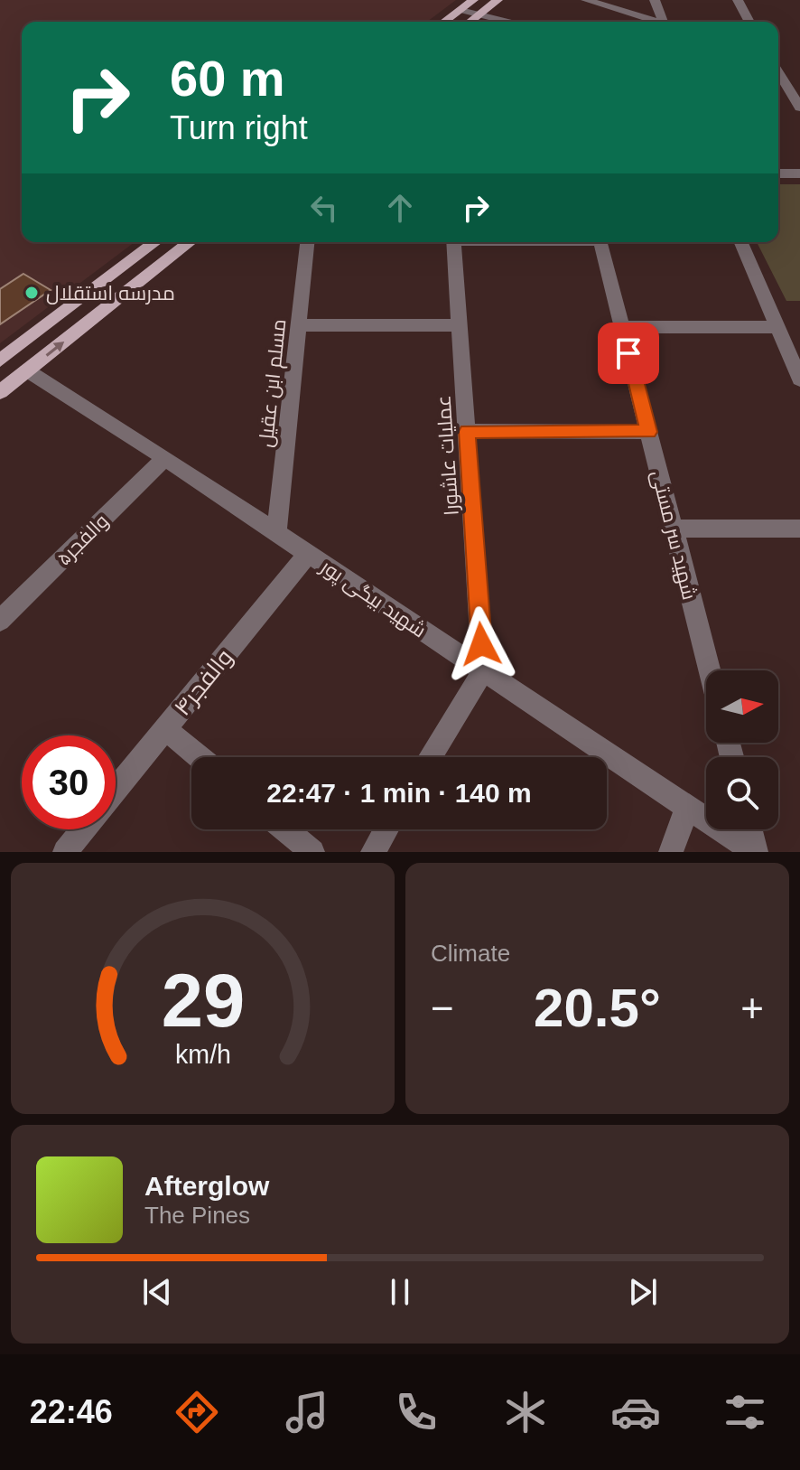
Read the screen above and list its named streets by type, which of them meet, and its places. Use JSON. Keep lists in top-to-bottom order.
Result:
{
  "streets": {
    "street": [
      "مسلم ابن عقیل",
      "عملیات عاشورا",
      "شهید سر مستی",
      "والفجر۵",
      "شهید بیگی پور",
      "والفجر۴"
    ]
  },
  "crossings": [
    ["مسلم ابن عقیل", "شهید بیگی پور"],
    ["عملیات عاشورا", "شهید بیگی پور"],
    ["والفجر۵", "شهید بیگی پور"],
    ["شهید بیگی پور", "والفجر۴"]
  ],
  "places": ["مدرسه استقلال"],
  "north": "right",
  "page": {
    "turn": ["60 m", "Turn right"],
    "limit": "30",
    "trip": "22:47 · 1 min · 140 m",
    "tile": "Climate",
    "heat": ["−", "20.5°", "+"],
    "song": ["Afterglow", "The Pines"],
    "tabs": "22:46",
    "gauge": ["29", "km/h"]
  }
}
